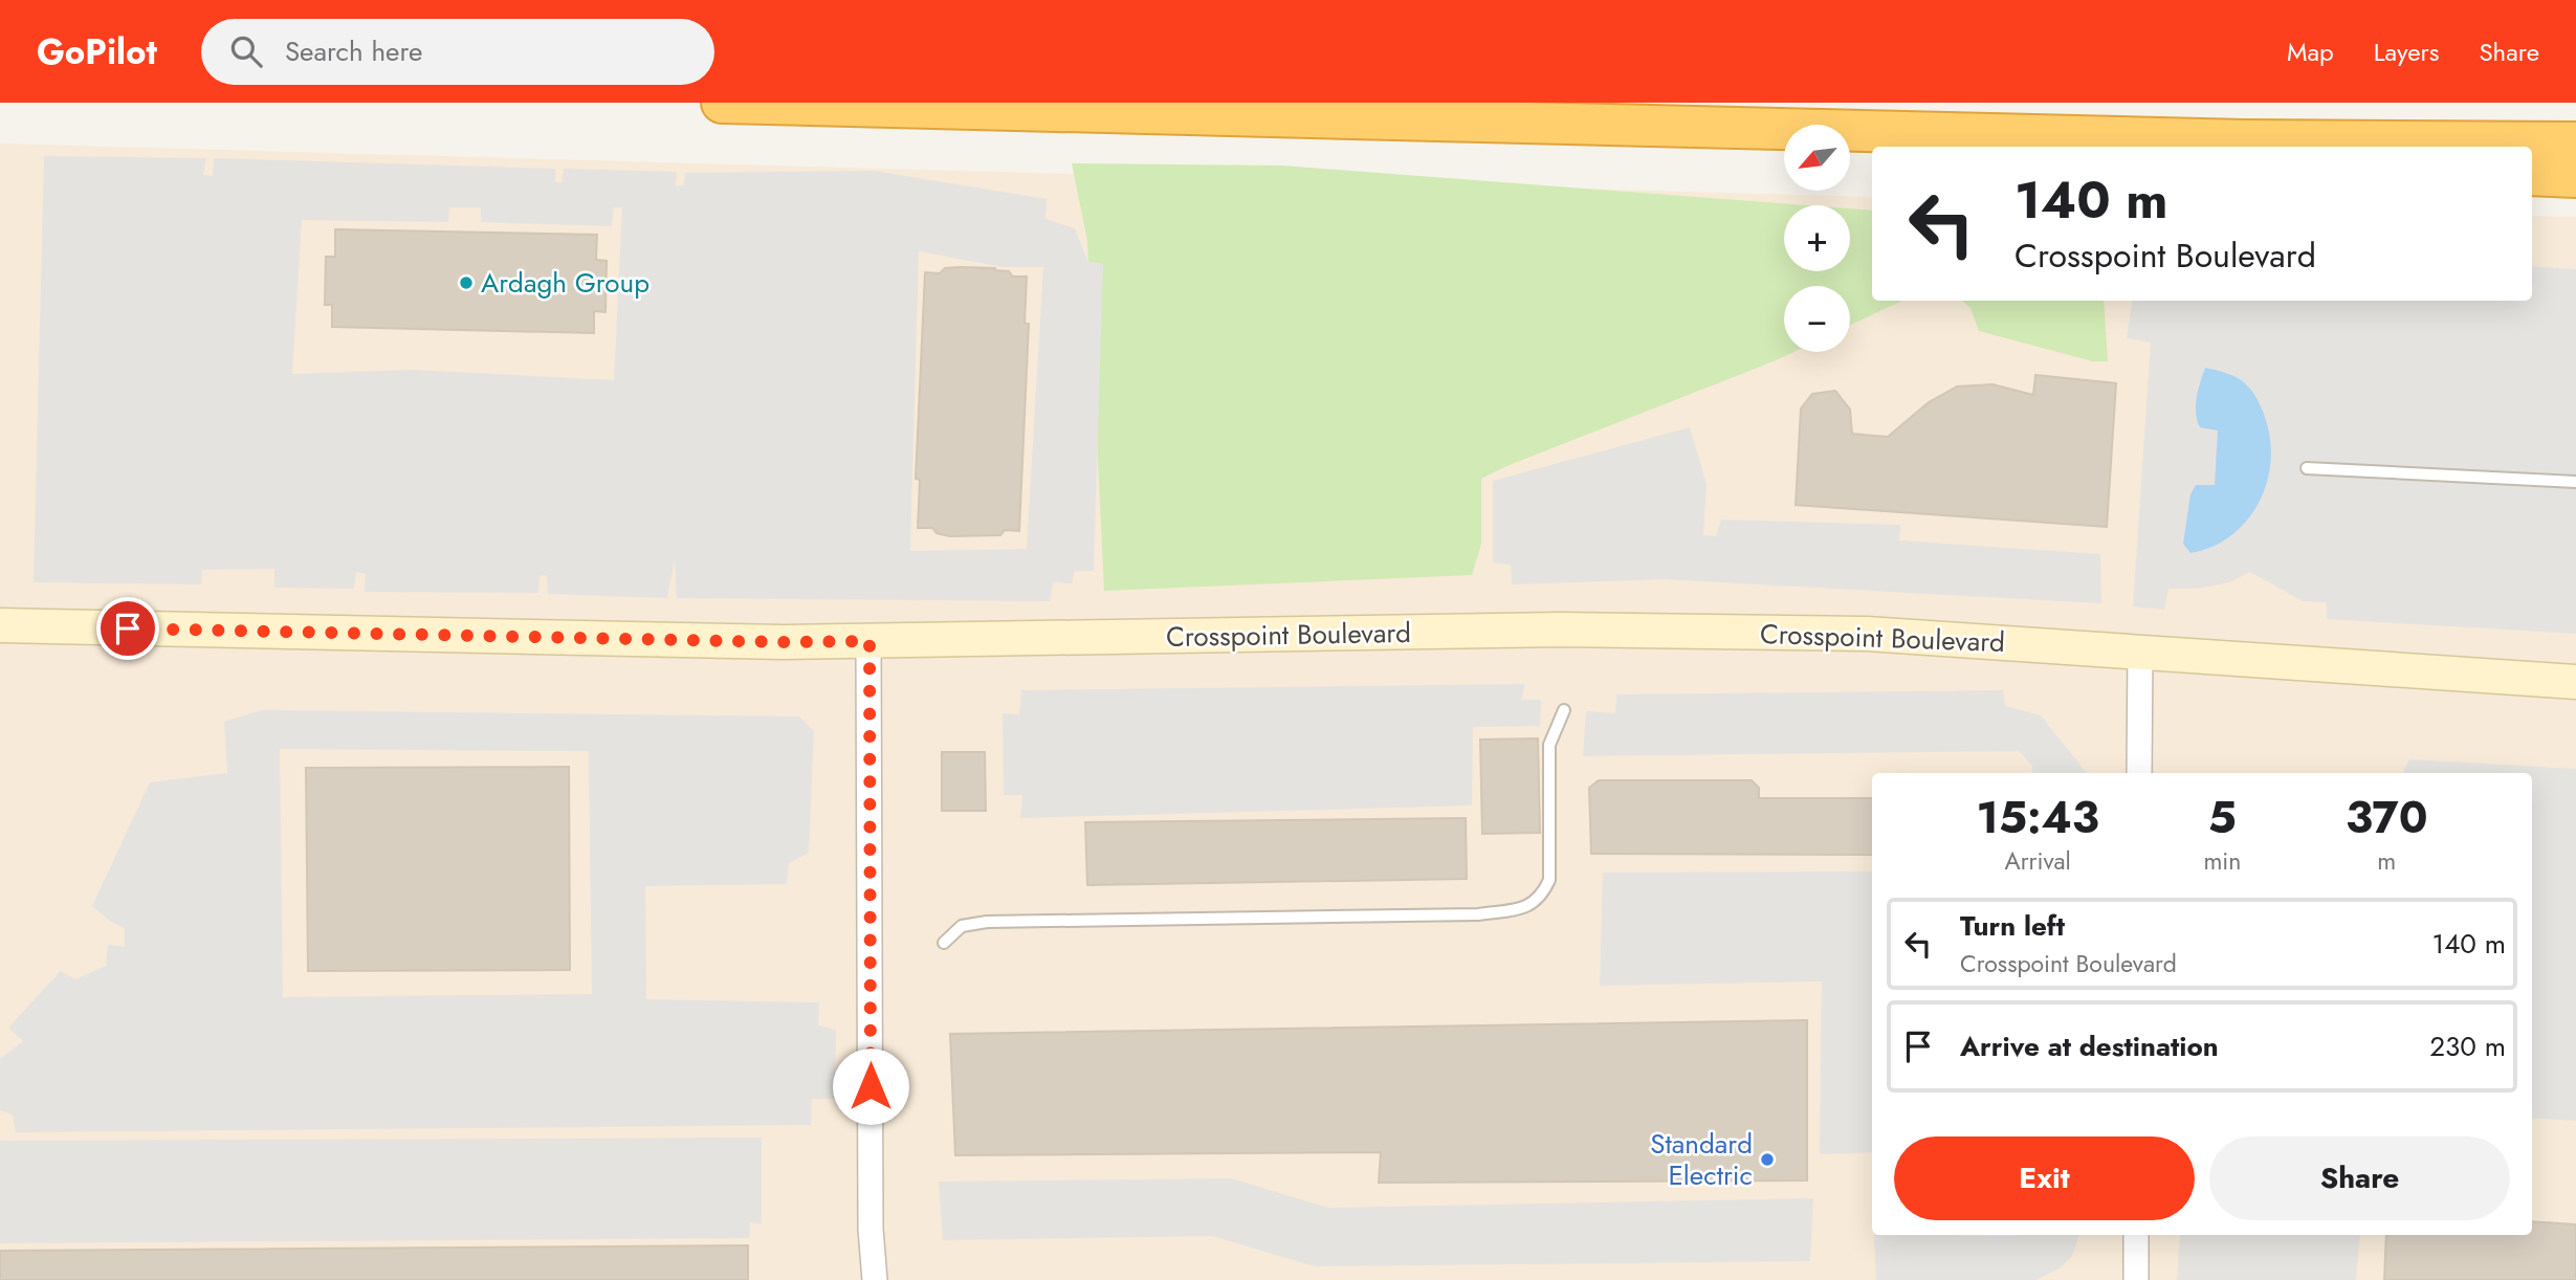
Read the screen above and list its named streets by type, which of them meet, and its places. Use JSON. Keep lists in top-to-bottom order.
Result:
{
  "streets": {
    "street": ["Crosspoint Boulevard"]
  },
  "places": ["Ardagh Group", "Standard Electric"],
  "north": "bottom left",
  "page": {
    "header": "GoPilot",
    "search": "Search here",
    "nav": ["Map", "Layers", "Share"],
    "map_buttons": ["+", "−"],
    "turn": ["140 m", "Crosspoint Boulevard"],
    "eta": [
      "15:43",
      "Arrival",
      "5",
      "min",
      "370",
      "m"
    ],
    "list": [
      {
        "name": "Turn left",
        "note": "Crosspoint Boulevard",
        "value": "140 m"
      },
      {
        "name": "Arrive at destination",
        "value": "230 m"
      }
    ],
    "buttons": ["Exit", "Share"]
  }
}
